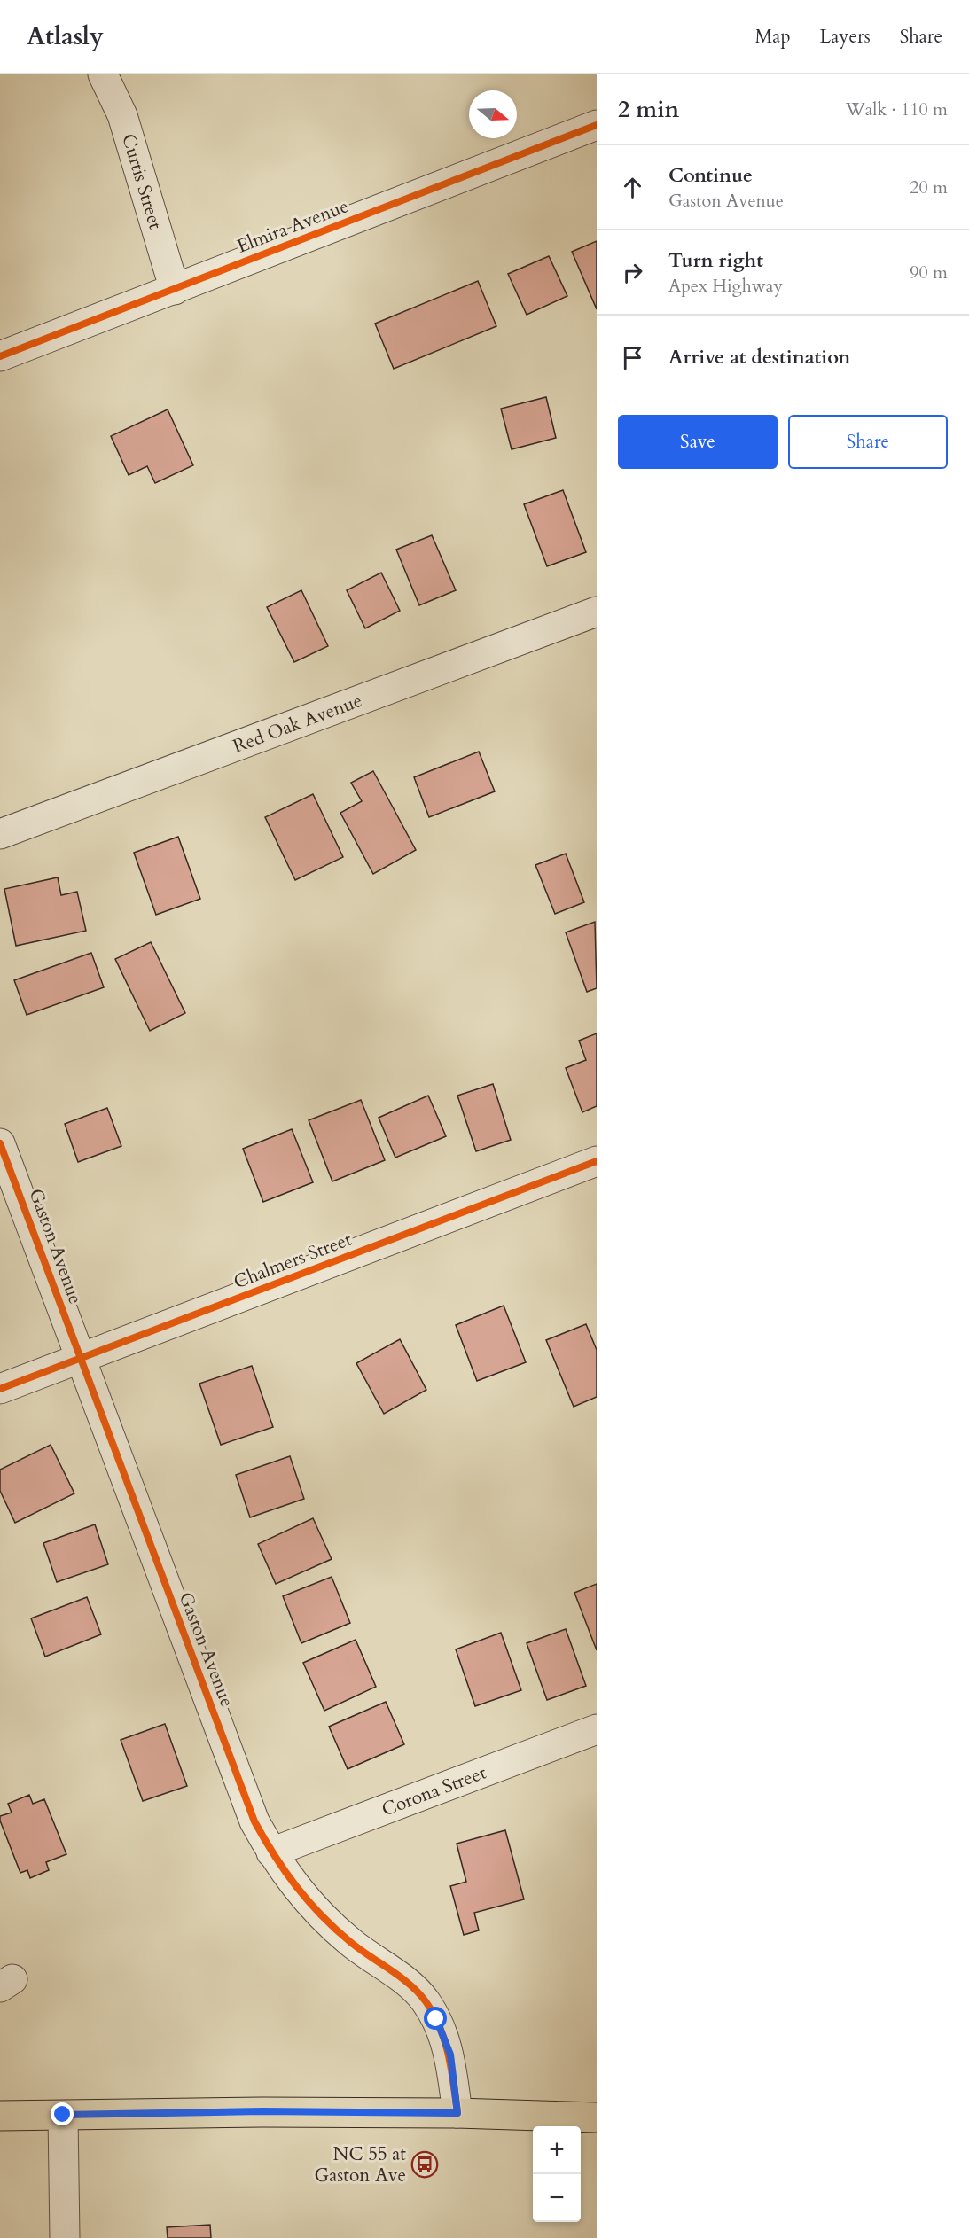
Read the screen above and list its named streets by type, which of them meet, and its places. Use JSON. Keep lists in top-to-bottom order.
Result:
{
  "streets": {
    "street": [
      "Curtis Street",
      "Elmira Avenue",
      "Red Oak Avenue",
      "Gaston Avenue",
      "Chalmers Street",
      "Corona Street"
    ]
  },
  "crossings": [
    ["Curtis Street", "Elmira Avenue"],
    ["Gaston Avenue", "Chalmers Street"],
    ["Gaston Avenue", "Corona Street"]
  ],
  "places": {
    "bus stop": ["NC 55 at Gaston Ave"]
  },
  "north": "right",
  "page": {
    "header": "Atlasly",
    "nav": ["Map", "Layers", "Share"],
    "heading": ["2 min", "Walk · 110 m"],
    "list": [
      ["Continue", "Gaston Avenue", "20 m"],
      ["Turn right", "Apex Highway", "90 m"],
      "Arrive at destination"
    ],
    "buttons": ["Save", "Share"],
    "map_buttons": ["+", "−"]
  }
}
